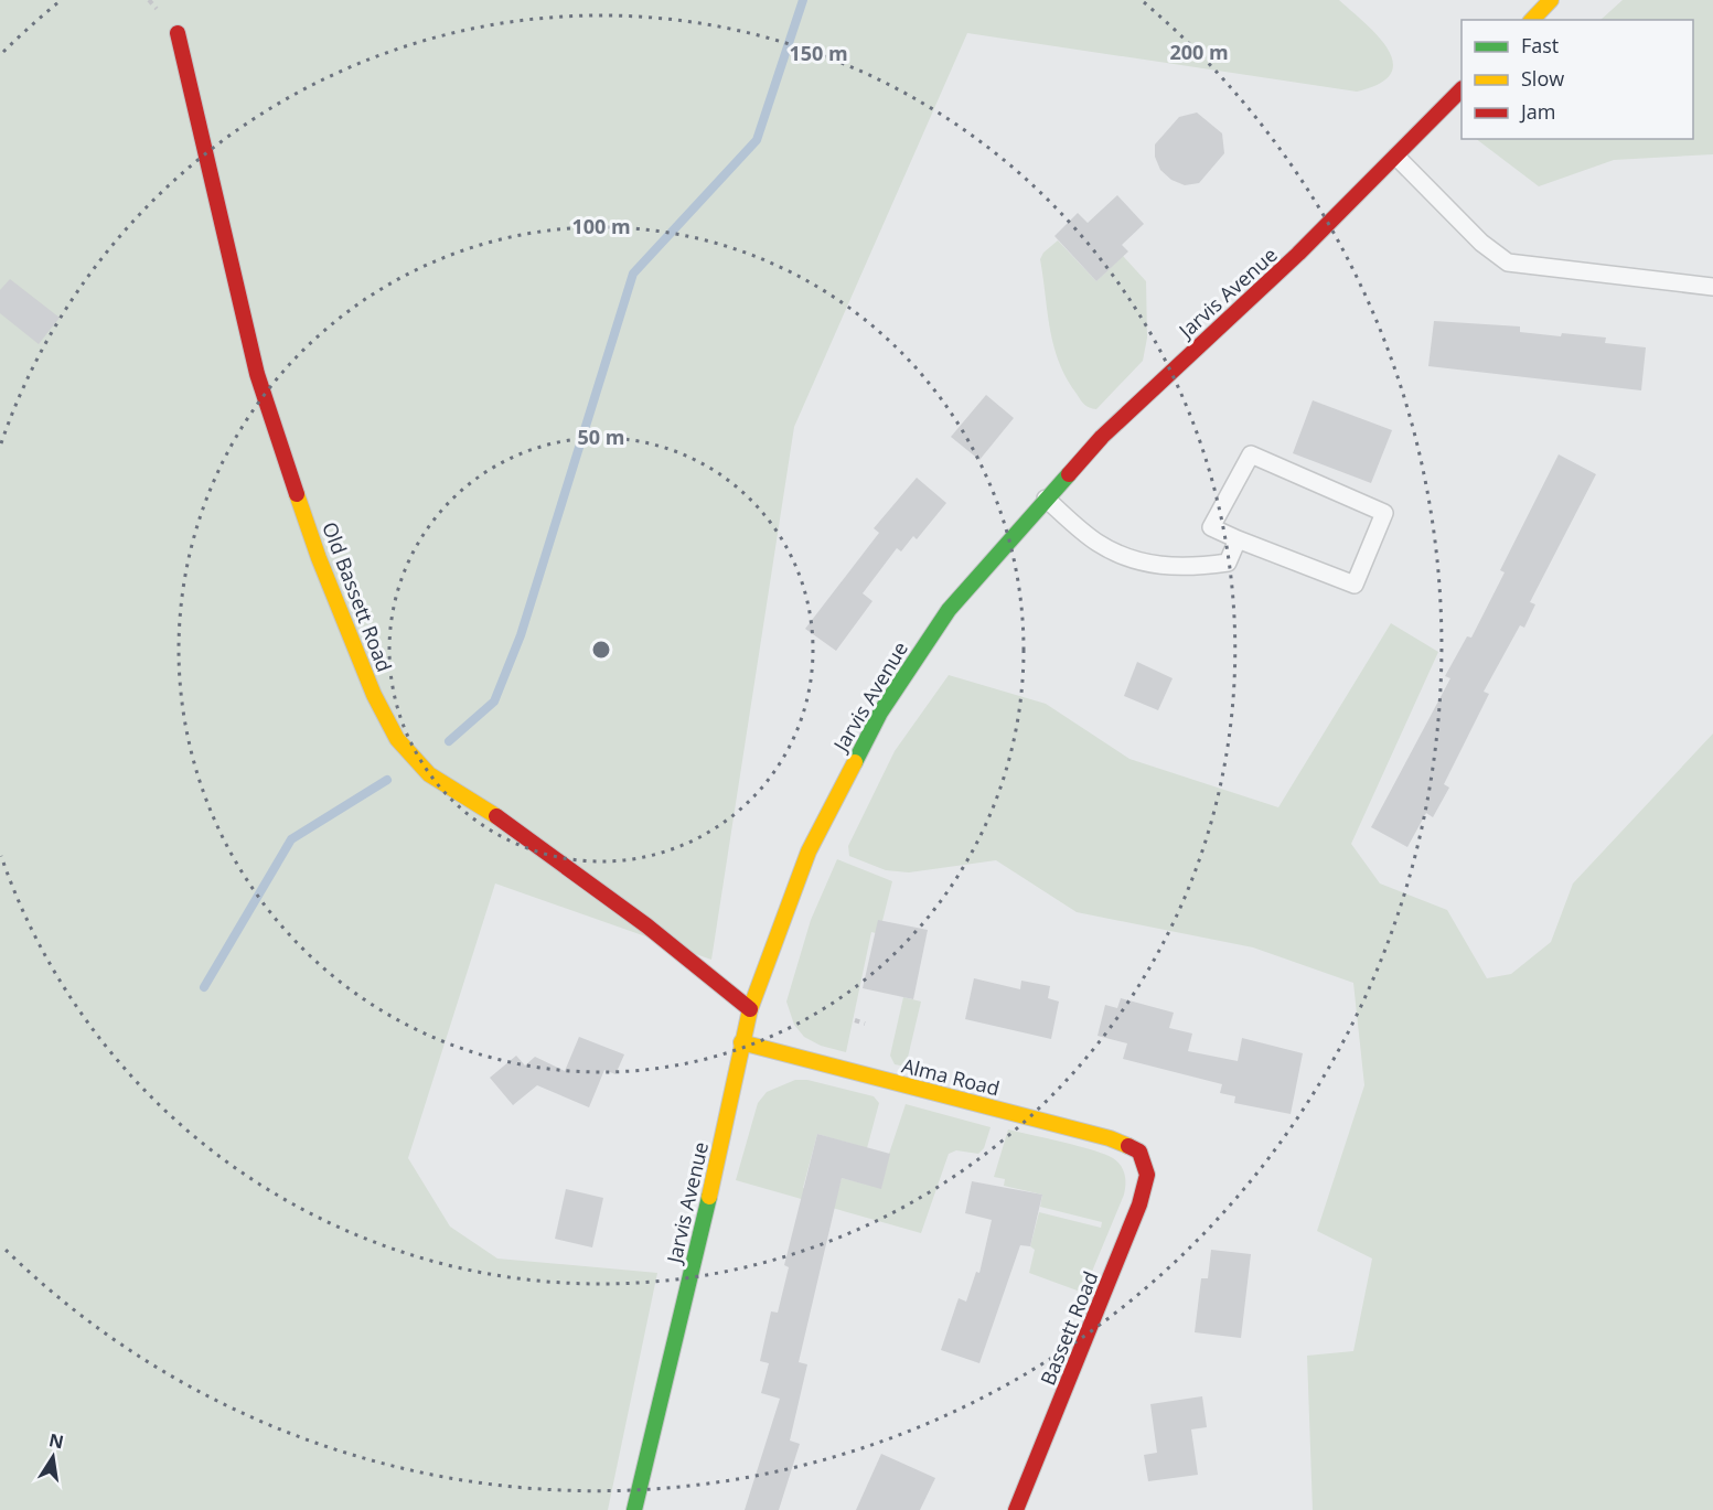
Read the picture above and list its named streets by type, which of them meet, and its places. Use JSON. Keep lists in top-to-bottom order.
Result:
{
  "streets": {
    "street": [
      "Jarvis Avenue",
      "Old Bassett Road",
      "Alma Road",
      "Bassett Road"
    ]
  },
  "crossings": [
    ["Jarvis Avenue", "Old Bassett Road"],
    ["Jarvis Avenue", "Alma Road"],
    ["Alma Road", "Bassett Road"]
  ],
  "legend": ["Fast", "Slow", "Jam"],
  "north": "top",
  "rings": [
    "200 m",
    "150 m",
    "100 m",
    "50 m"
  ]
}
